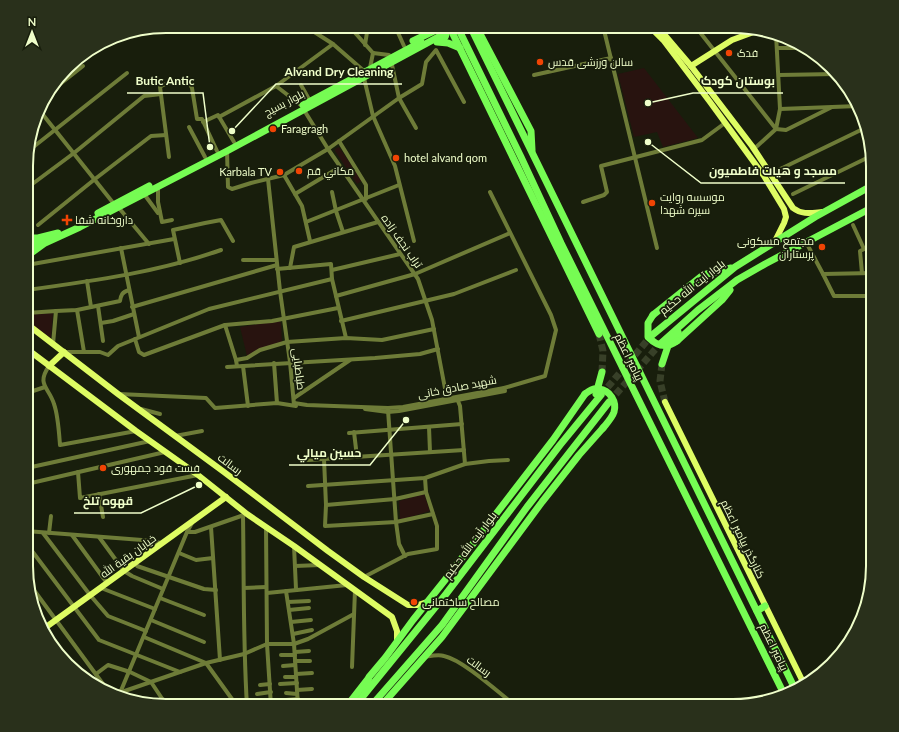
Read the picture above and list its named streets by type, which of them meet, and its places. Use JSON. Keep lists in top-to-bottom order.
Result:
{
  "streets": {
    "main road": [
      "بلوار بسیج",
      "بلوار آیت الله حکیم",
      "پیامبر اعظم",
      "رسالت",
      "کنارگذر پیامبر اعظم",
      "خیابان بقیة الله"
    ],
    "street": ["تراب نجف زاده", "طباطبایی", "شهید صادق خانی"]
  },
  "crossings": [
    ["بلوار بسیج", "تراب نجف زاده"],
    ["تراب نجف زاده", "شهید صادق خانی"],
    ["طباطبایی", "شهید صادق خانی"],
    ["طباطبایی", "رسالت"]
  ],
  "places": {
    "other": [
      "فدک",
      "سالن ورزشی قدس",
      "بوستان کودک",
      "Faragragh",
      "Alvand Dry Cleaning",
      "مسجد و هیات فاطمیون",
      "Butic Antic",
      "hotel alvand qom",
      "مكاني قم",
      "Karbala TV",
      "موسسه روایت سیره شهدا",
      "مجتمع مسکونی پرستاران",
      "حسين ميالي",
      "فست فود جمهوری",
      "قهوه تلخ",
      "مصالح ساختمانی"
    ],
    "health": ["داروخانه شفا"]
  },
  "north": "top"
}
